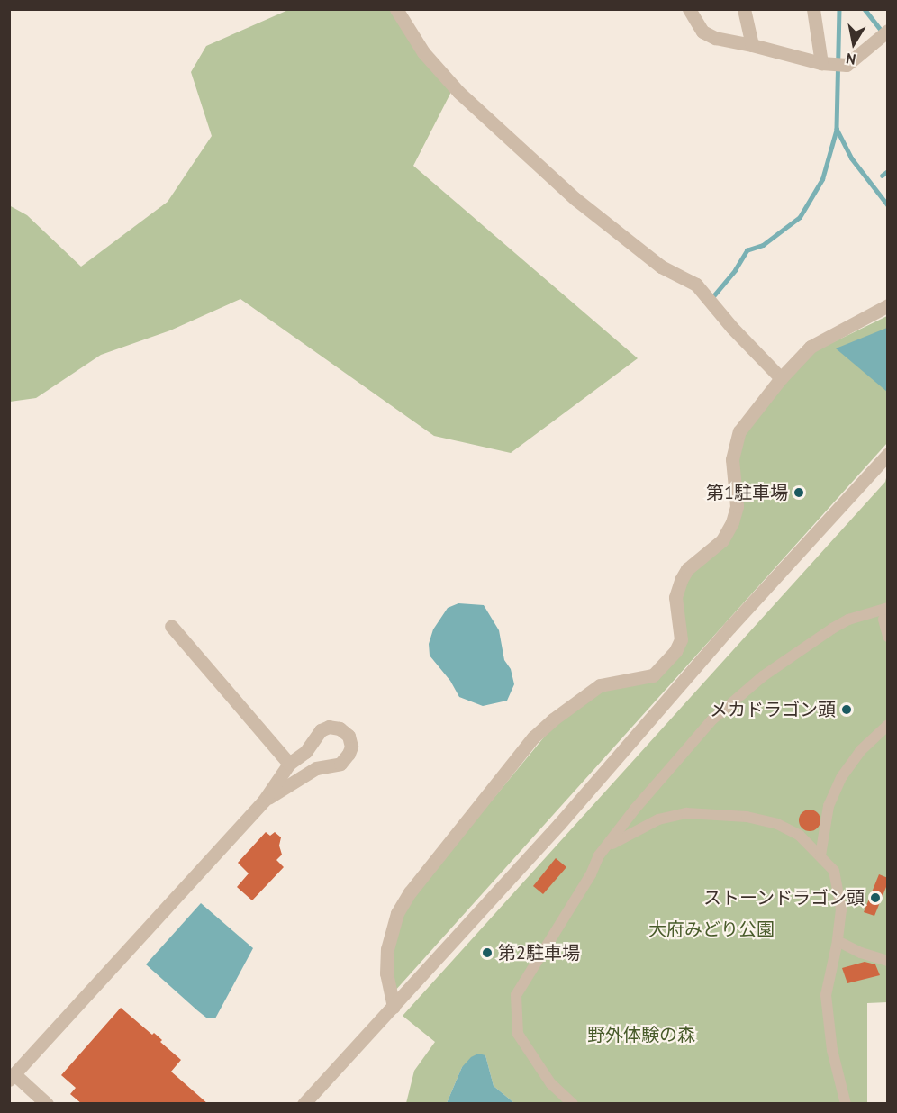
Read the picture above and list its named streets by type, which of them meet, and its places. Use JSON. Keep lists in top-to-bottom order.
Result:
{
  "parks": ["大府みどり公園", "野外体験の森"],
  "places": [
    "第1駐車場",
    "メカドラゴン頭",
    "ストーンドラゴン頭",
    "第2駐車場"
  ],
  "north": "bottom"
}
